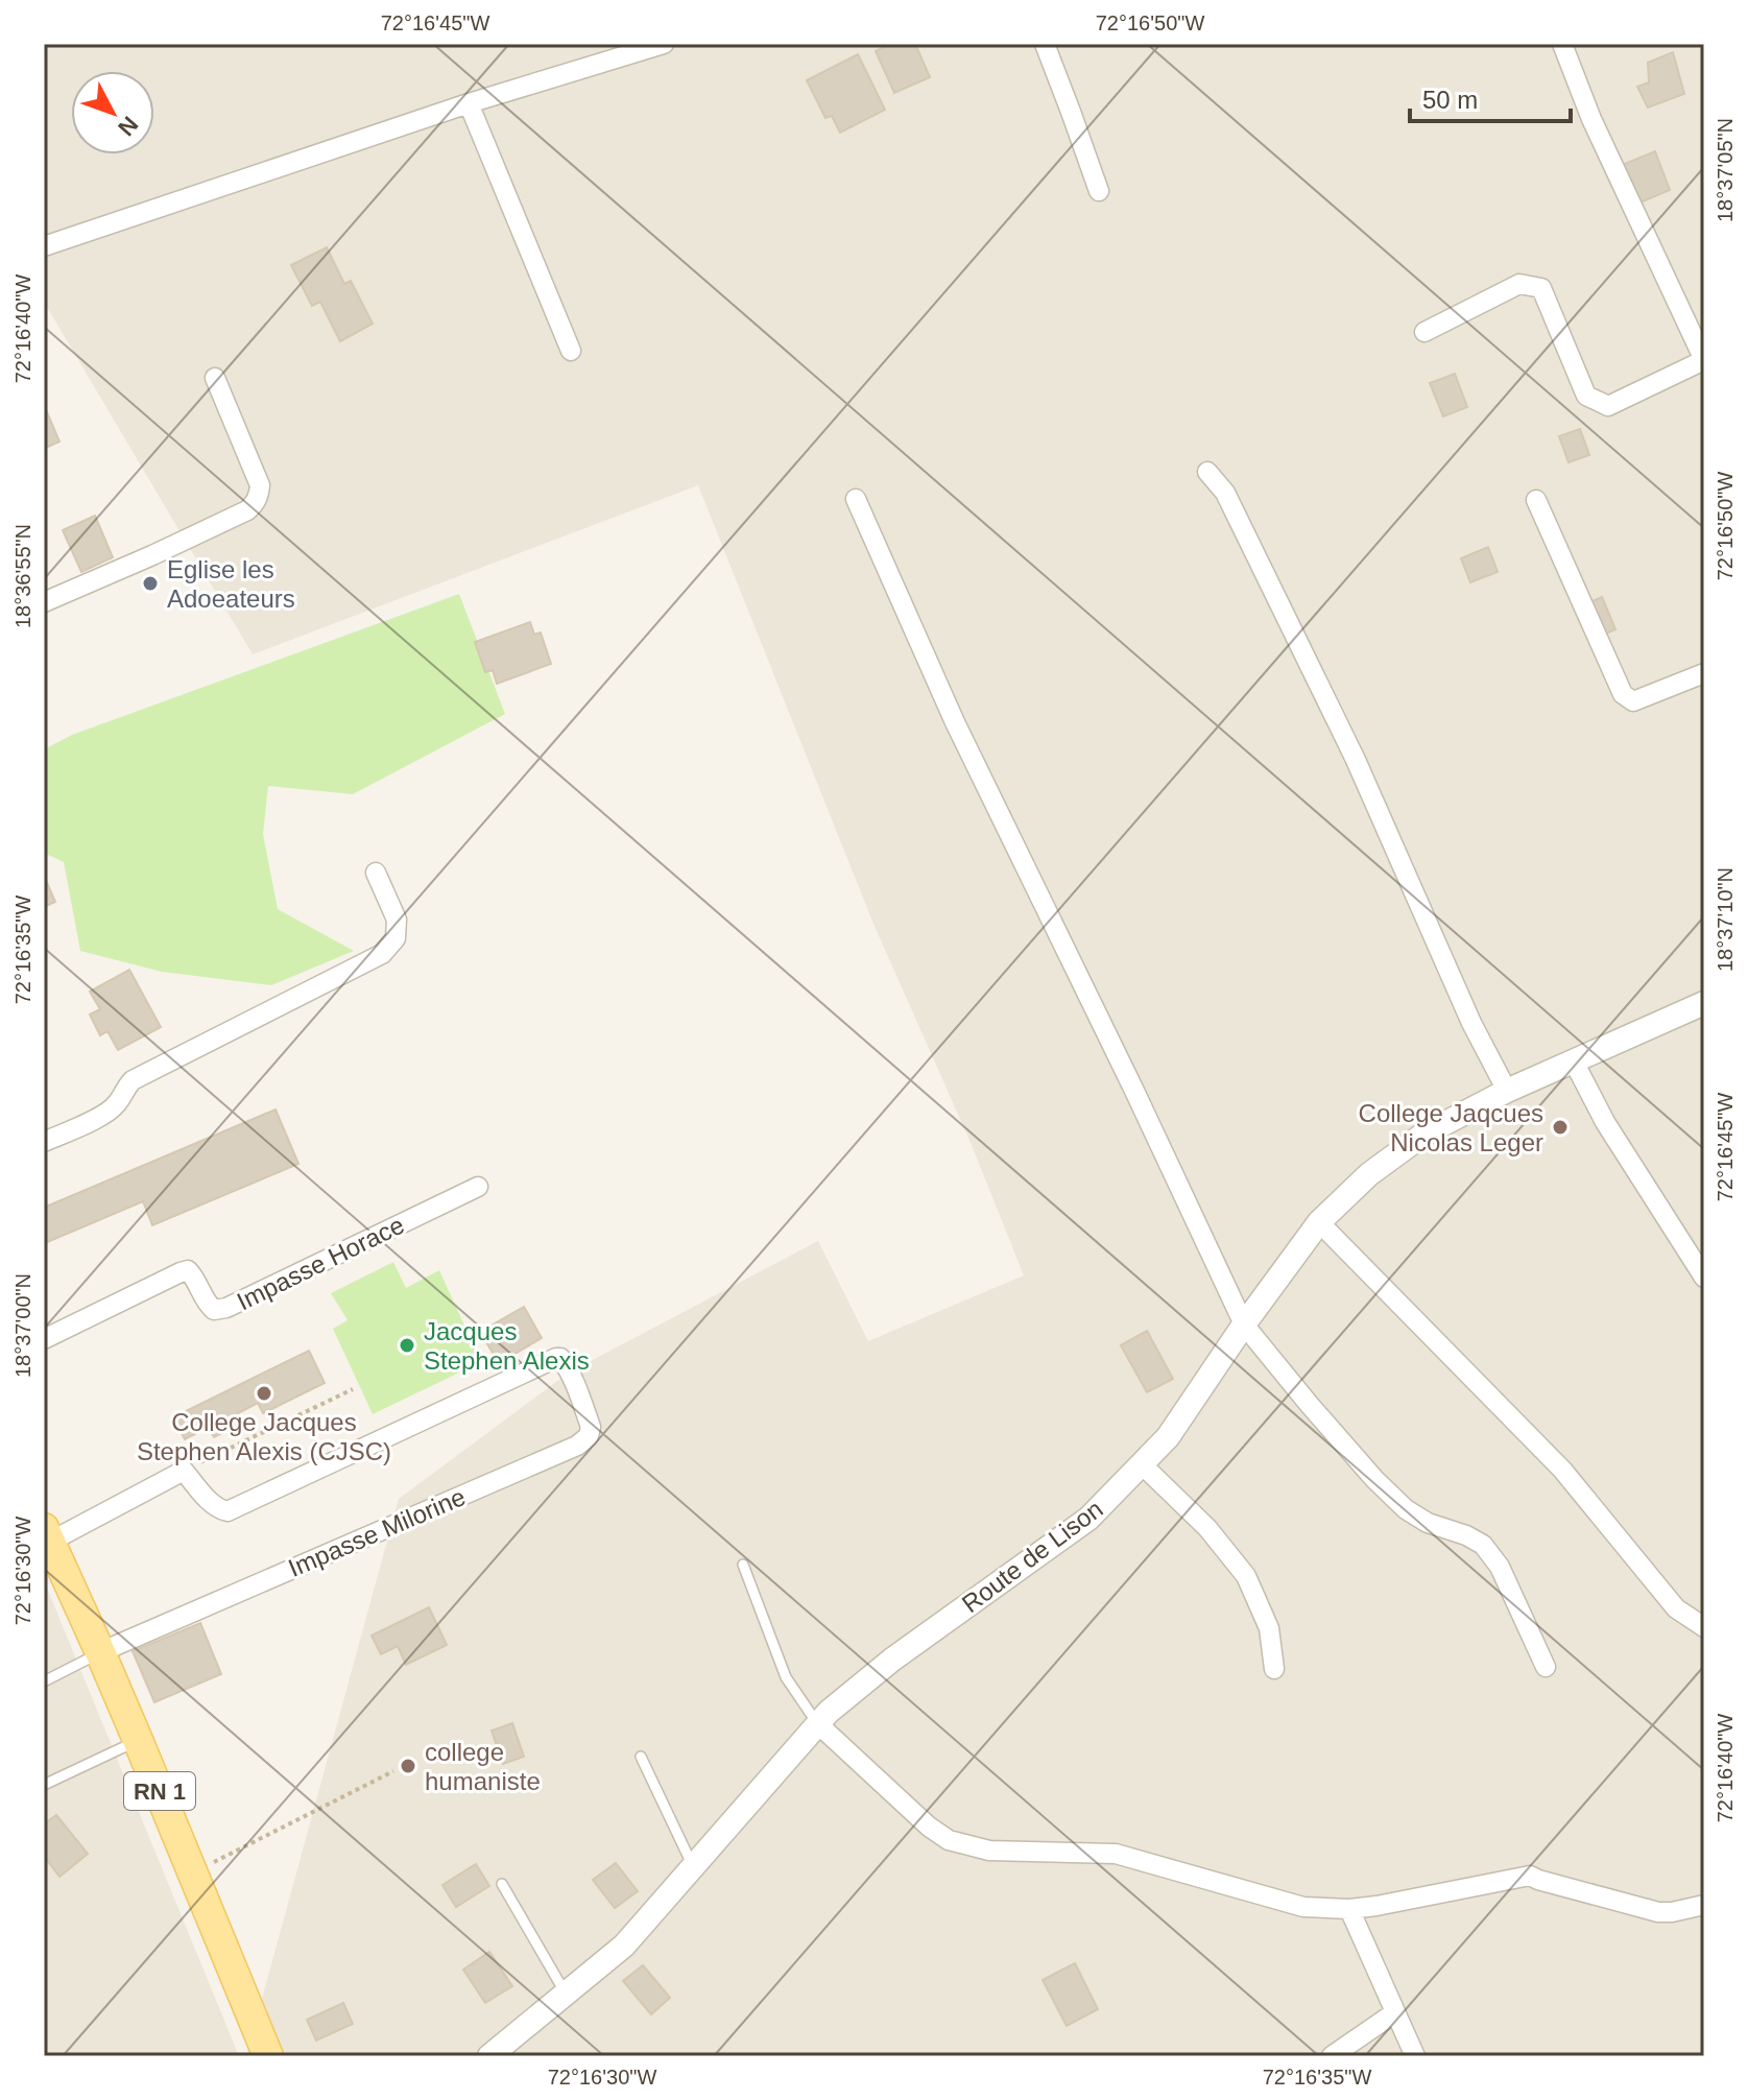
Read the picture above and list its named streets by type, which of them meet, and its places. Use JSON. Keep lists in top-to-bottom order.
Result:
{
  "streets": {
    "main road": ["RN 1"],
    "street": ["Impasse Horace", "Impasse Milorine", "Route de Lison"]
  },
  "crossings": [
    ["Impasse Milorine", "RN 1"]
  ],
  "places": [
    "Eglise les Adoeateurs",
    "College Jaqcues Nicolas Leger",
    "Jacques Stephen Alexis",
    "College Jacques Stephen Alexis (CJSC)",
    "college humaniste"
  ],
  "scale_bar": "50 m",
  "north": "bottom right",
  "coordinates": [
    "72°16'45\"W",
    "72°16'50\"W",
    "18°37'05\"N",
    "72°16'40\"W",
    "18°36'55\"N",
    "18°37'10\"N",
    "72°16'35\"W",
    "18°37'00\"N",
    "72°16'30\"W"
  ]
}
